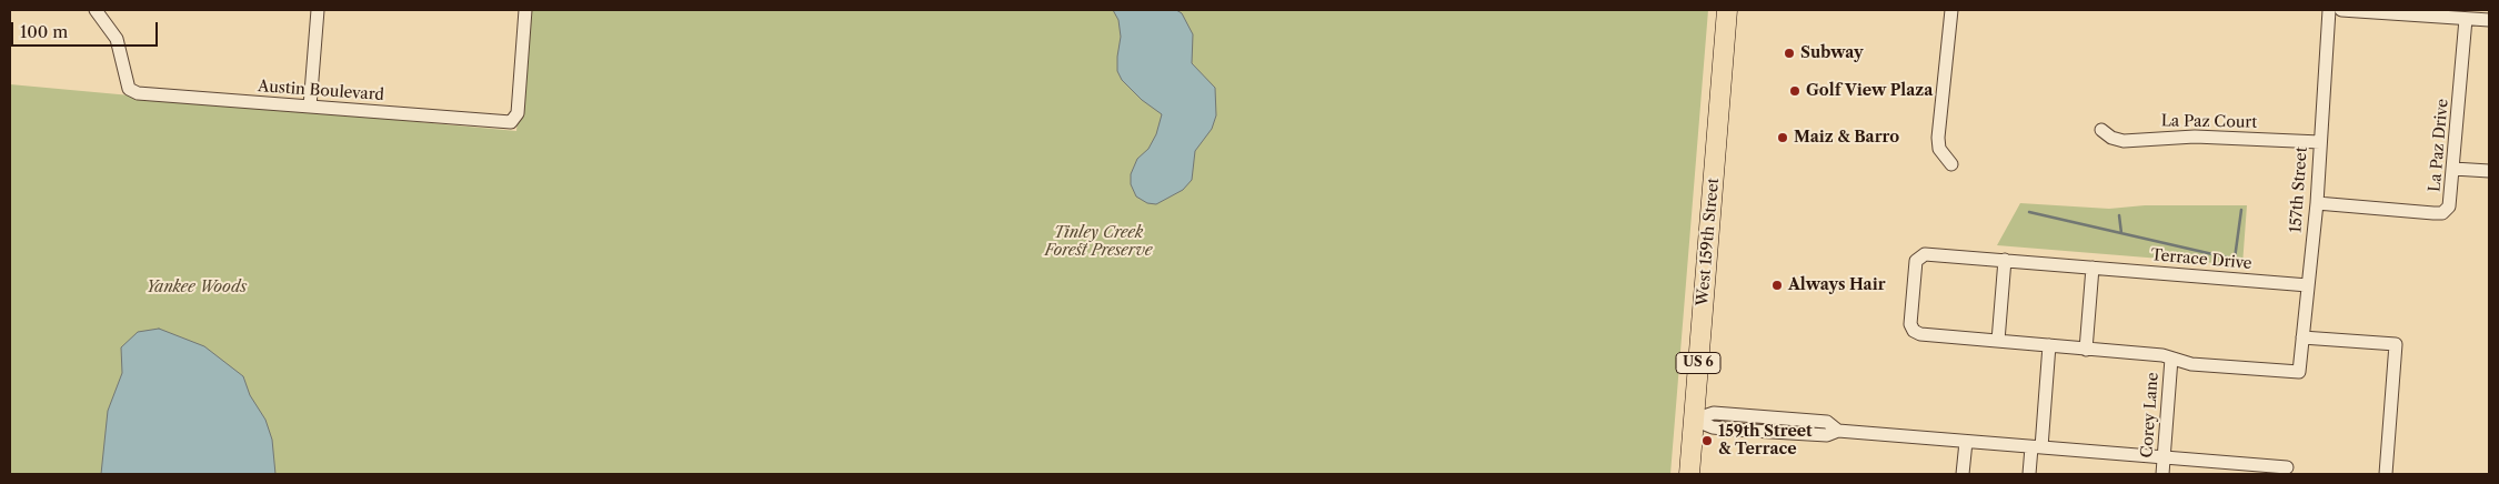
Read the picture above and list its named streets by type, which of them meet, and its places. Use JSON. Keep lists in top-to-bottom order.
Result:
{
  "streets": {
    "main road": ["West 159th Street", "US 6"],
    "street": [
      "Austin Boulevard",
      "La Paz Court",
      "La Paz Drive",
      "157th Street",
      "Terrace Drive",
      "Corey Lane"
    ]
  },
  "crossings": [
    ["La Paz Court", "157th Street"],
    ["La Paz Drive", "157th Street"],
    ["157th Street", "Terrace Drive"],
    ["Terrace Drive", "Corey Lane"]
  ],
  "parks": ["Tinley Creek Forest Preserve", "Yankee Woods"],
  "places": [
    "Subway",
    "Golf View Plaza",
    "Maiz & Barro",
    "Always Hair",
    "159th Street & Terrace"
  ],
  "scale_bar": "100 m"
}
